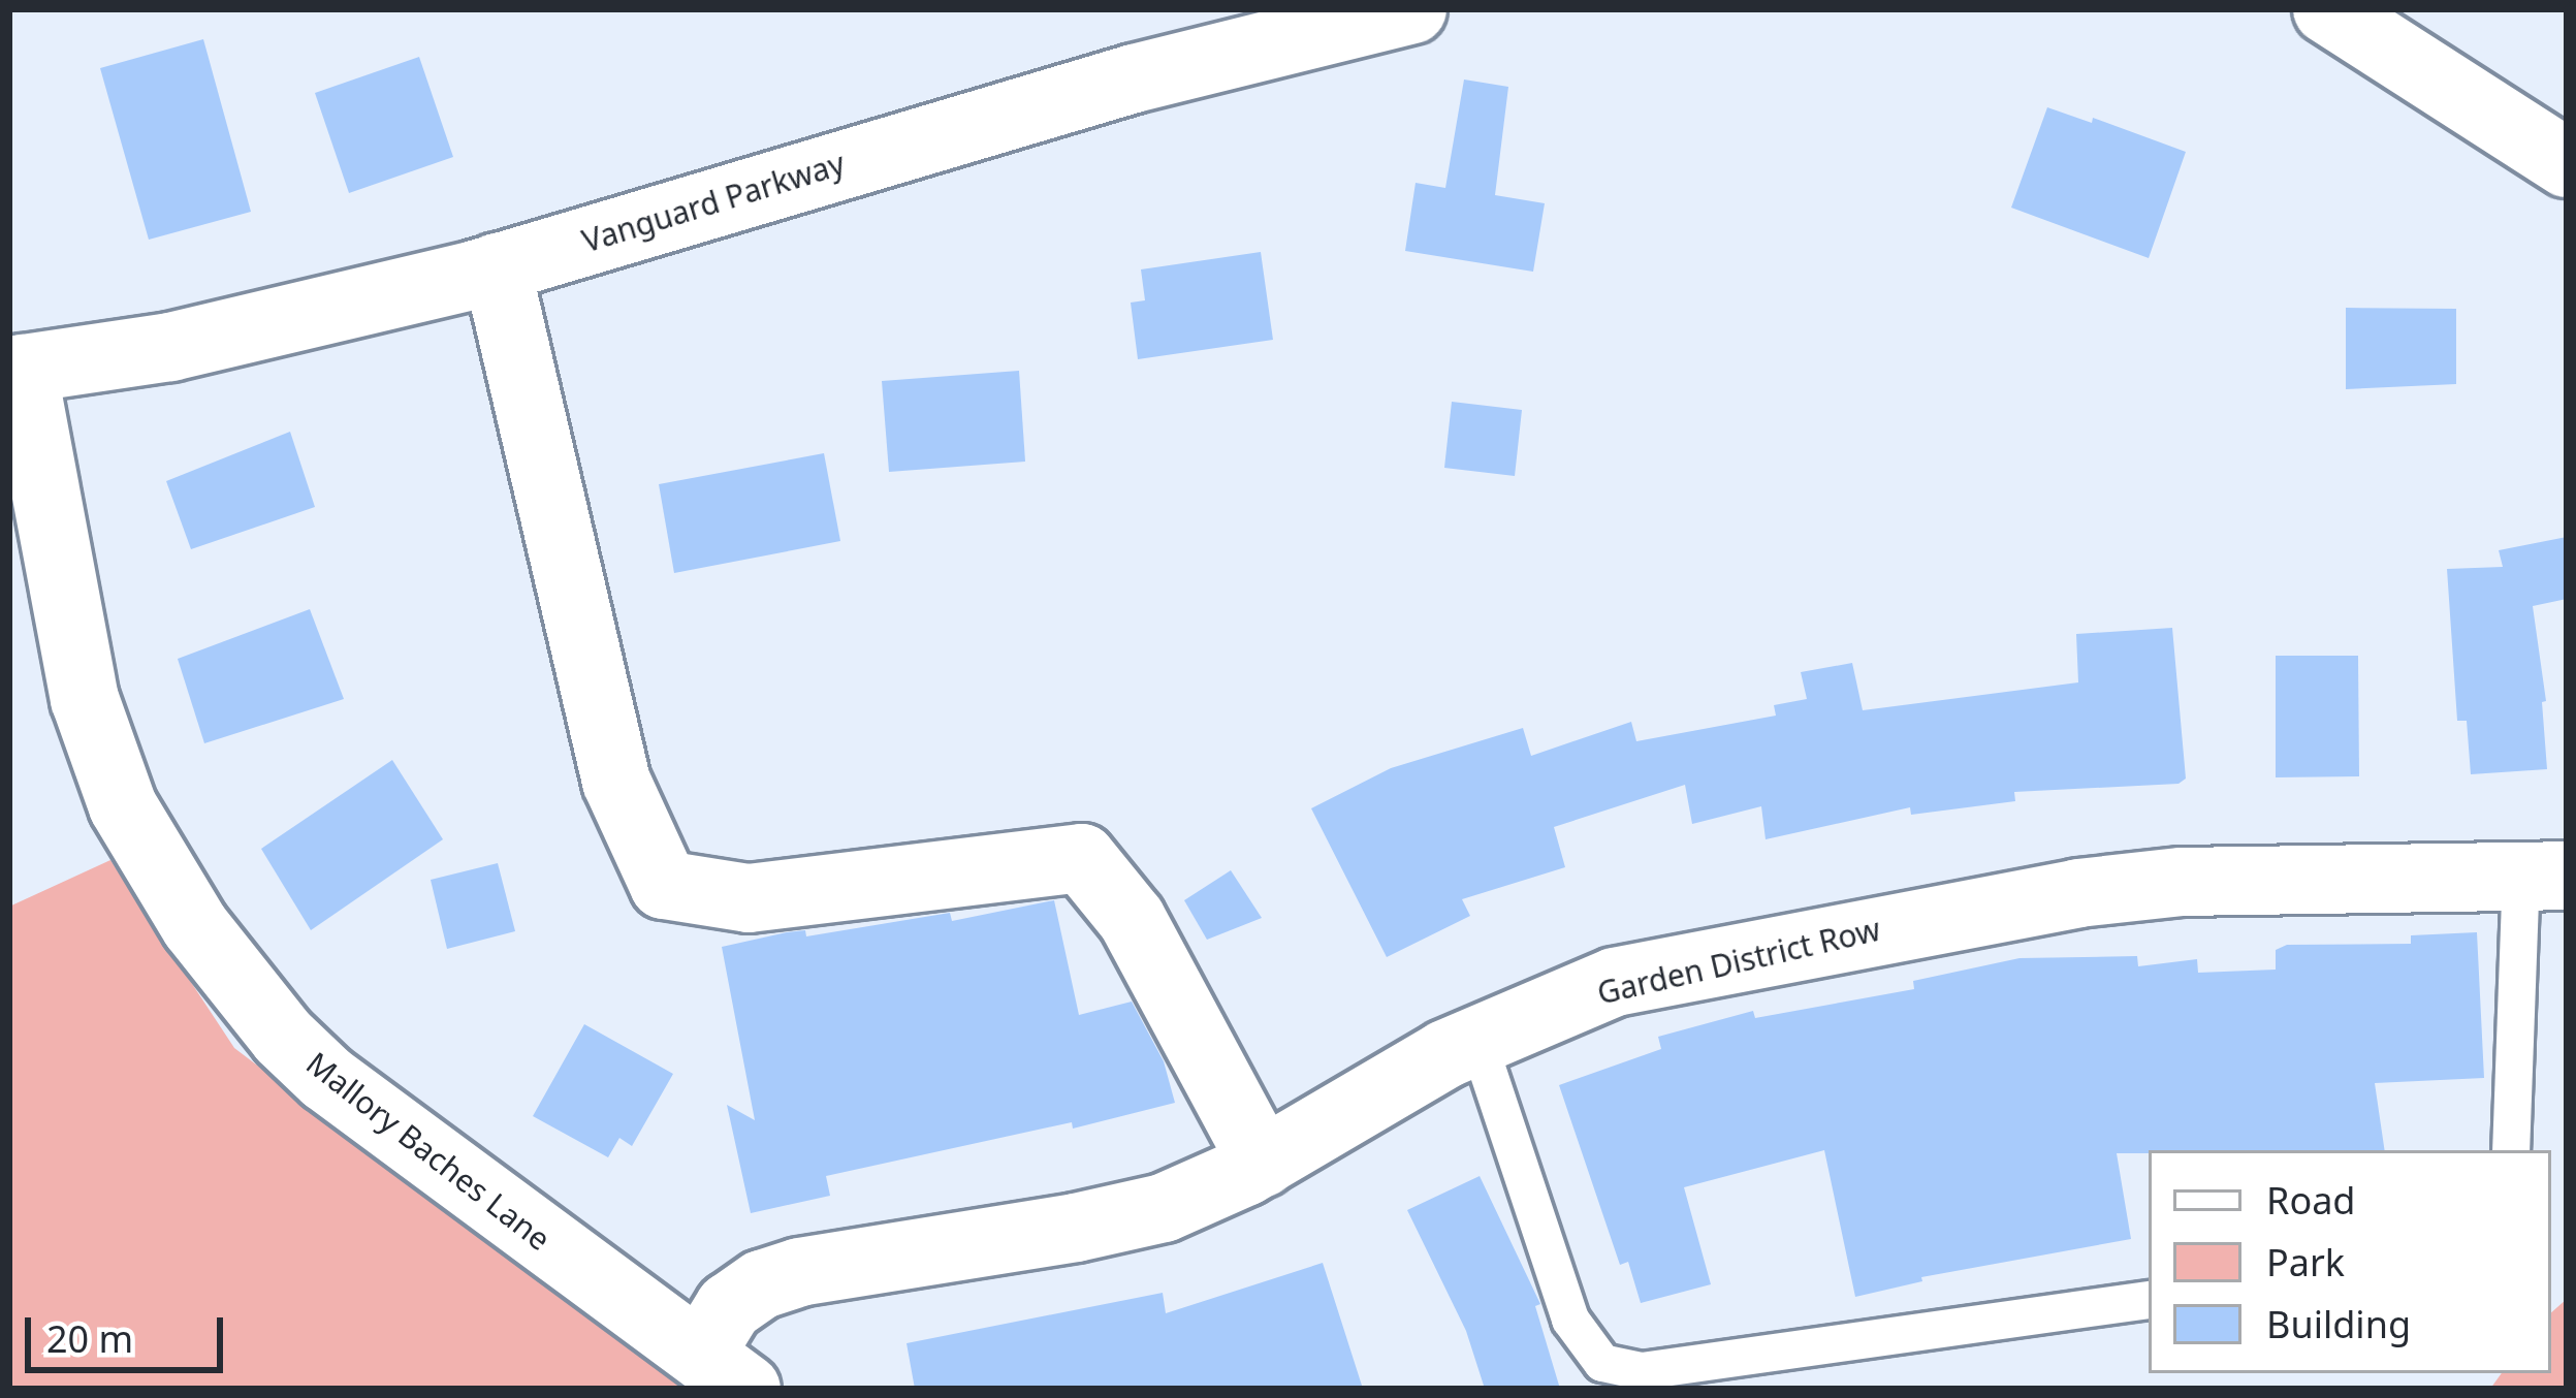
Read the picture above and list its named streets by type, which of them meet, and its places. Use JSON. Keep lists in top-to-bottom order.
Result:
{
  "streets": {
    "street": ["Vanguard Parkway", "Garden District Row", "Mallory Baches Lane"]
  },
  "crossings": [
    ["Vanguard Parkway", "Mallory Baches Lane"],
    ["Garden District Row", "Mallory Baches Lane"]
  ],
  "legend": ["Road", "Park", "Building"],
  "scale_bar": "20 m"
}
